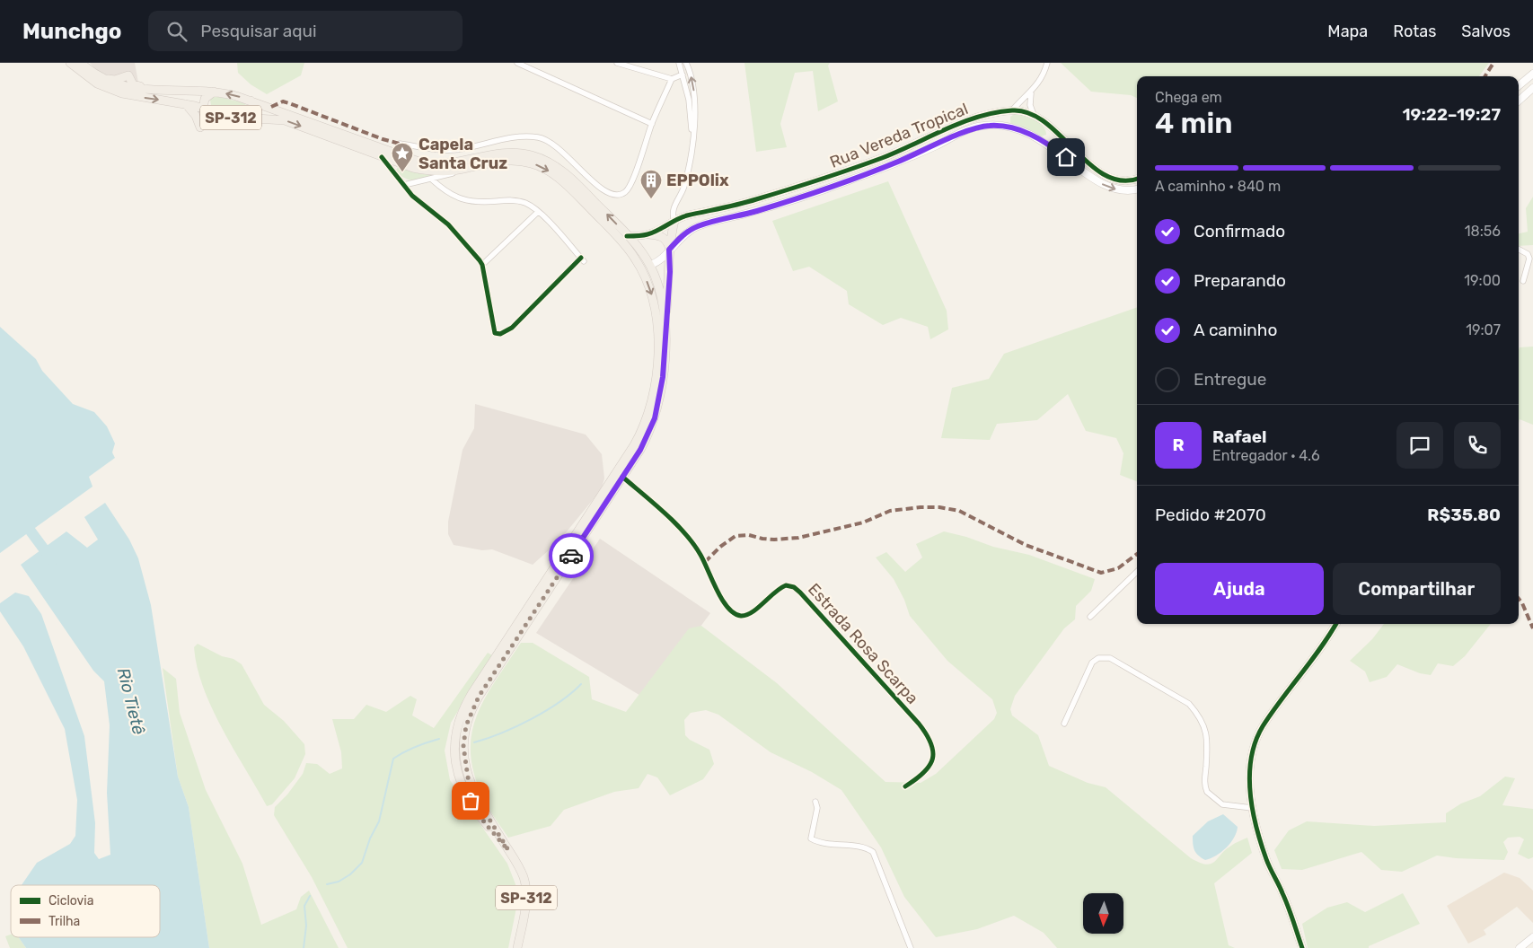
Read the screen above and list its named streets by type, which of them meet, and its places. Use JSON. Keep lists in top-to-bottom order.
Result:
{
  "streets": {
    "main road": ["SP-312"],
    "street": ["Rua Vereda Tropical", "Estrada Rosa Scarpa"]
  },
  "crossings": [
    ["SP-312", "Rua Vereda Tropical"],
    ["SP-312", "Estrada Rosa Scarpa"]
  ],
  "water": ["Rio Tietê"],
  "places": {
    "place": ["Capela Santa Cruz"],
    "building": ["EPPOlix"]
  },
  "legend": ["Ciclovia", "Trilha"],
  "north": "bottom",
  "page": {
    "header": "Munchgo",
    "search": "Pesquisar aqui",
    "nav": ["Mapa", "Rotas", "Salvos"],
    "heading": ["4 min", "Chega em", "19:22–19:27"],
    "panel": [
      "Rafael",
      "Entregador · 4.6",
      "Pedido #2070",
      "R$35.80"
    ],
    "bar": "A caminho · 840 m",
    "list": [
      ["Confirmado", "18:56"],
      ["Preparando", "19:00"],
      ["A caminho", "19:07"],
      "Entregue"
    ],
    "round": "R",
    "buttons": ["Ajuda", "Compartilhar"]
  }
}
